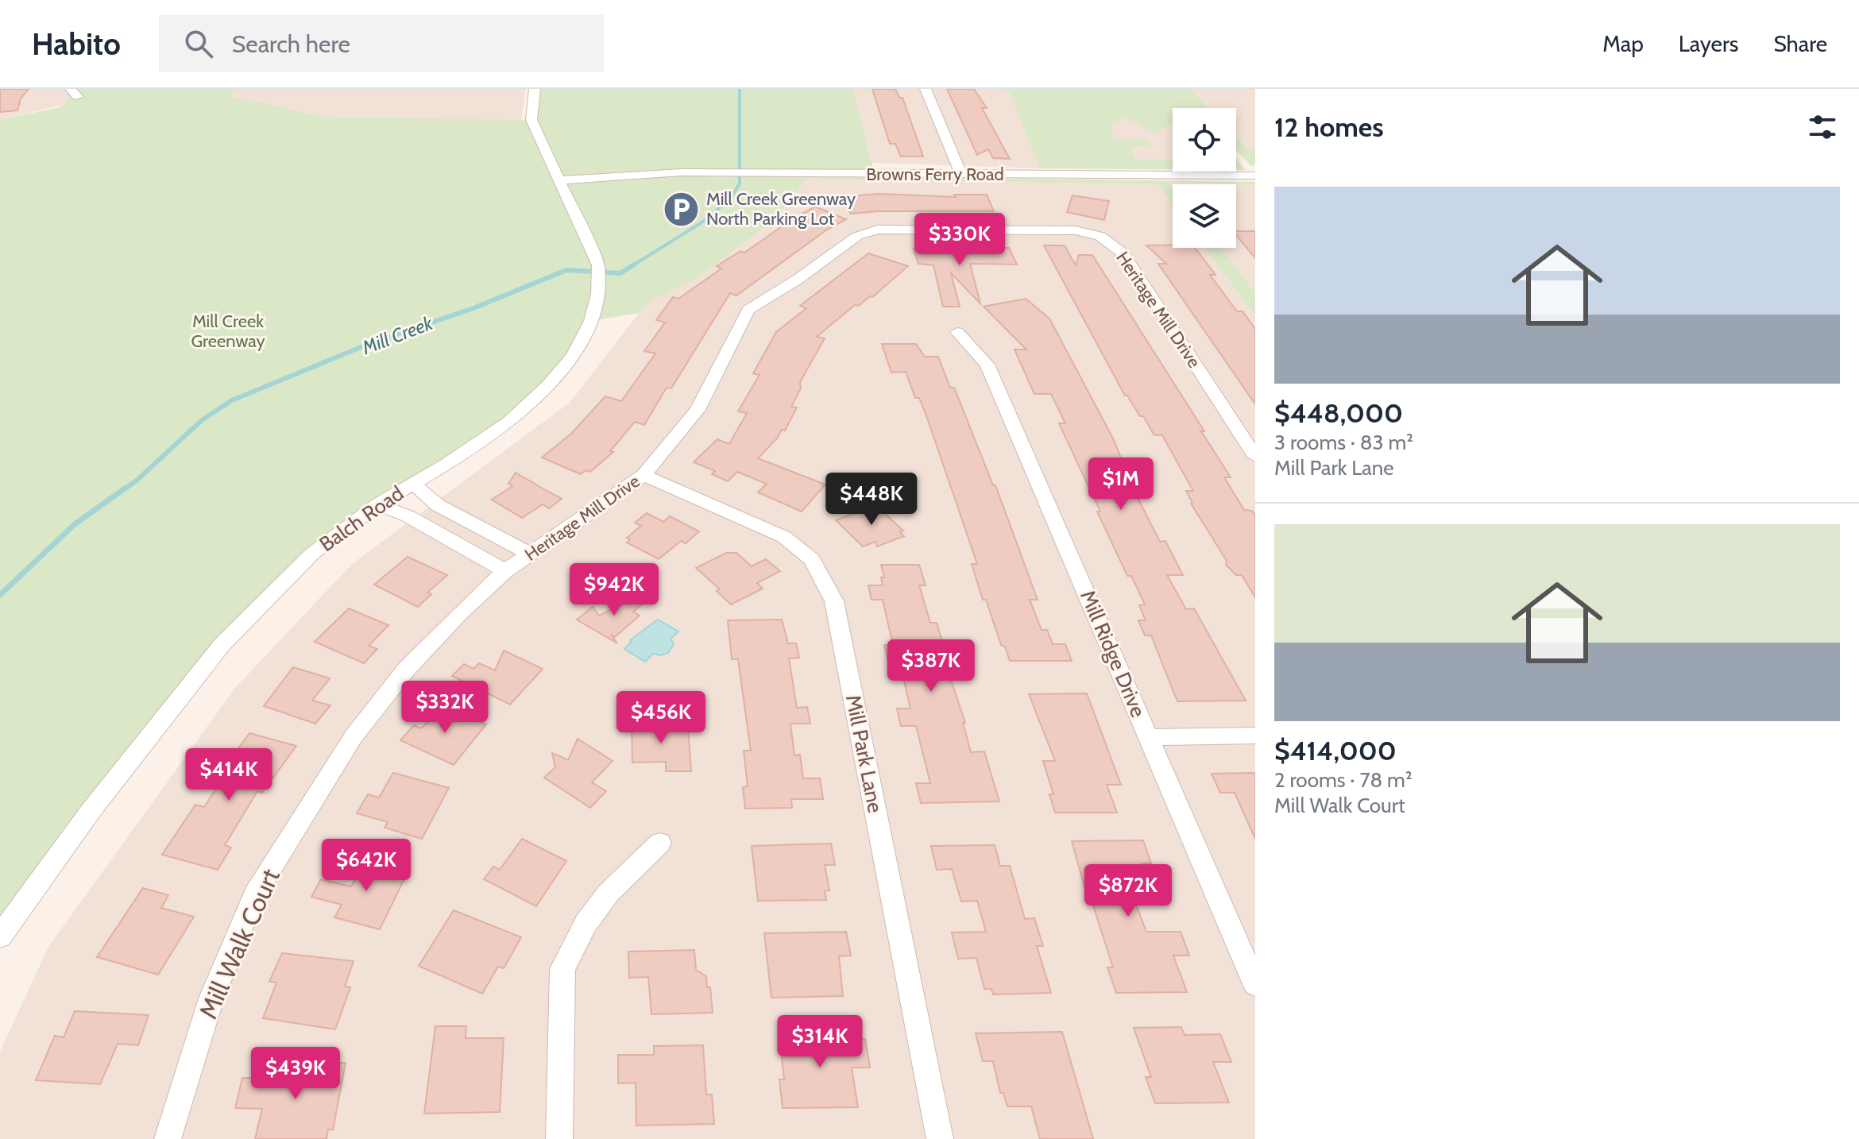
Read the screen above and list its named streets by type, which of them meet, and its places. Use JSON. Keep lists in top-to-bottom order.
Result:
{
  "streets": {
    "street": [
      "Browns Ferry Road",
      "Heritage Mill Drive",
      "Balch Road",
      "Mill Ridge Drive",
      "Mill Park Lane",
      "Mill Walk Court"
    ]
  },
  "crossings": [
    ["Browns Ferry Road", "Balch Road"],
    ["Heritage Mill Drive", "Mill Park Lane"],
    ["Heritage Mill Drive", "Mill Walk Court"]
  ],
  "water": ["Mill Creek"],
  "parks": ["Mill Creek Greenway"],
  "places": {
    "parking": ["Mill Creek Greenway North Parking Lot"]
  },
  "page": {
    "header": "Habito",
    "search": "Search here",
    "nav": ["Map", "Layers", "Share"],
    "heading": "12 homes",
    "list": [
      {
        "name": "$448,000",
        "note": "3 rooms · 83 m² · Mill Park Lane"
      },
      {
        "name": "$414,000",
        "note": "2 rooms · 78 m² · Mill Walk Court"
      }
    ],
    "price": [
      "$330K",
      "$1M",
      "$448K",
      "$942K",
      "$387K",
      "$332K",
      "$456K",
      "$414K",
      "$642K",
      "$872K",
      "$314K",
      "$439K"
    ]
  }
}
